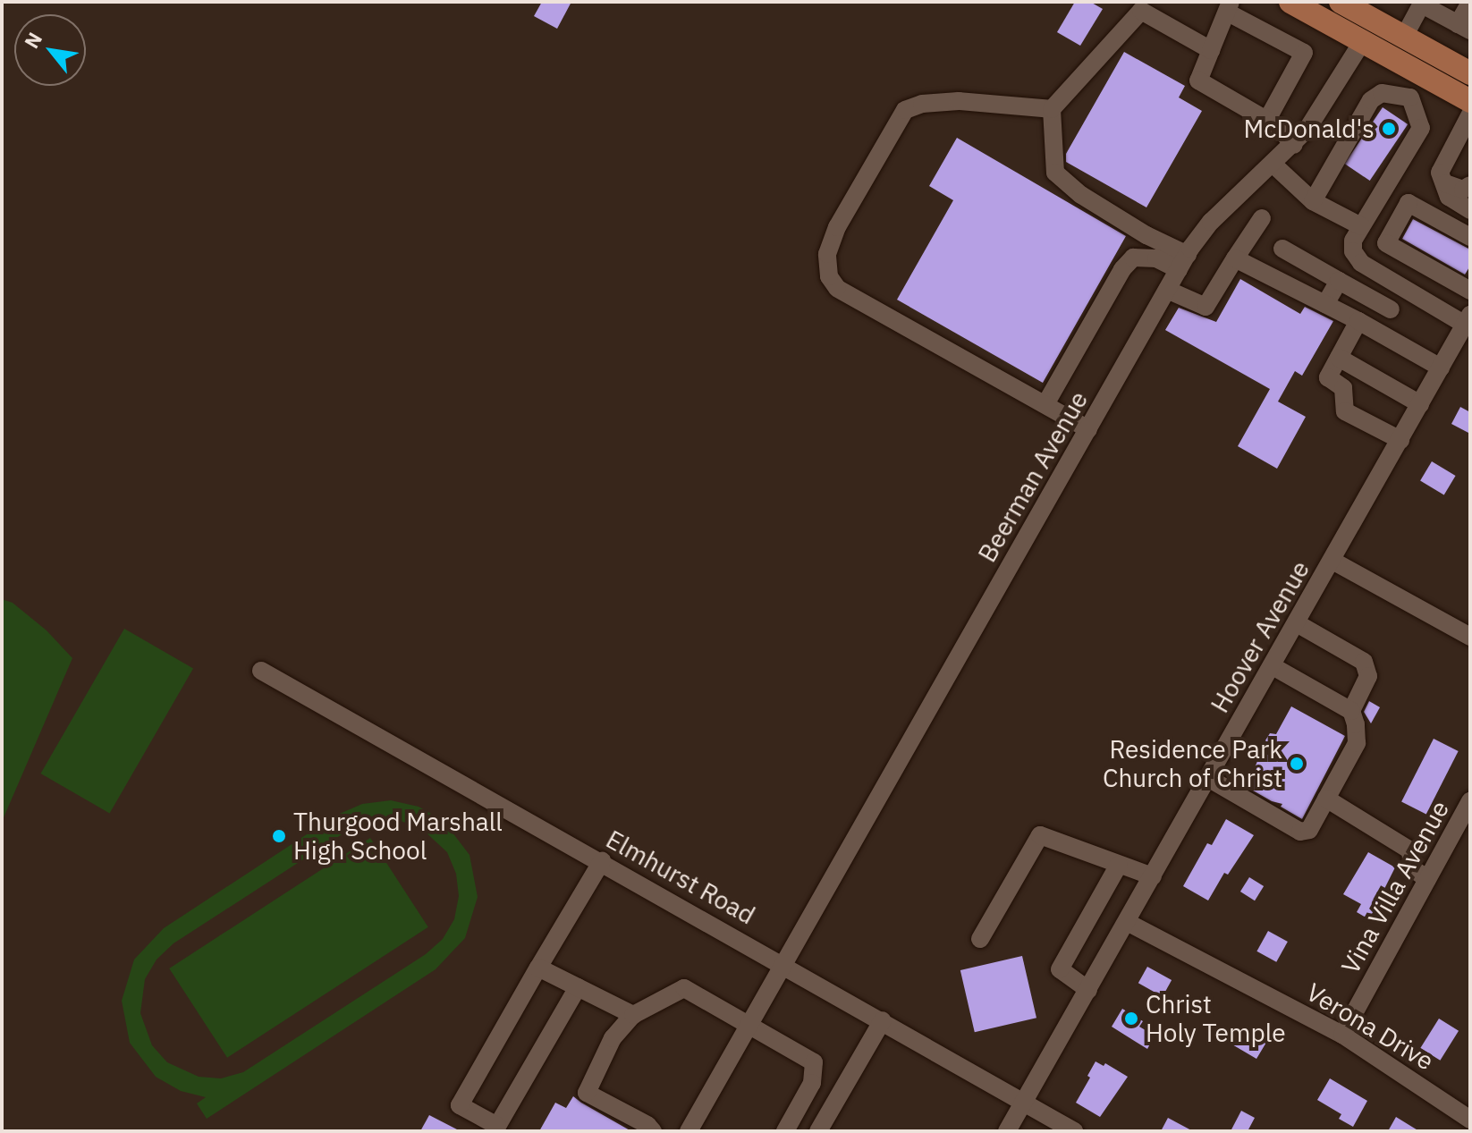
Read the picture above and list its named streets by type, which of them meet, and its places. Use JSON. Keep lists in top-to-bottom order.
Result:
{
  "streets": {
    "street": [
      "Beerman Avenue",
      "Hoover Avenue",
      "Elmhurst Road",
      "Vina Villa Avenue",
      "Verona Drive"
    ]
  },
  "crossings": [
    ["Beerman Avenue", "Elmhurst Road"],
    ["Hoover Avenue", "Elmhurst Road"],
    ["Hoover Avenue", "Verona Drive"],
    ["Vina Villa Avenue", "Verona Drive"]
  ],
  "places": [
    "McDonald's",
    "Residence Park Church of Christ",
    "Thurgood Marshall High School",
    "Christ Holy Temple"
  ],
  "north": "top left"
}
